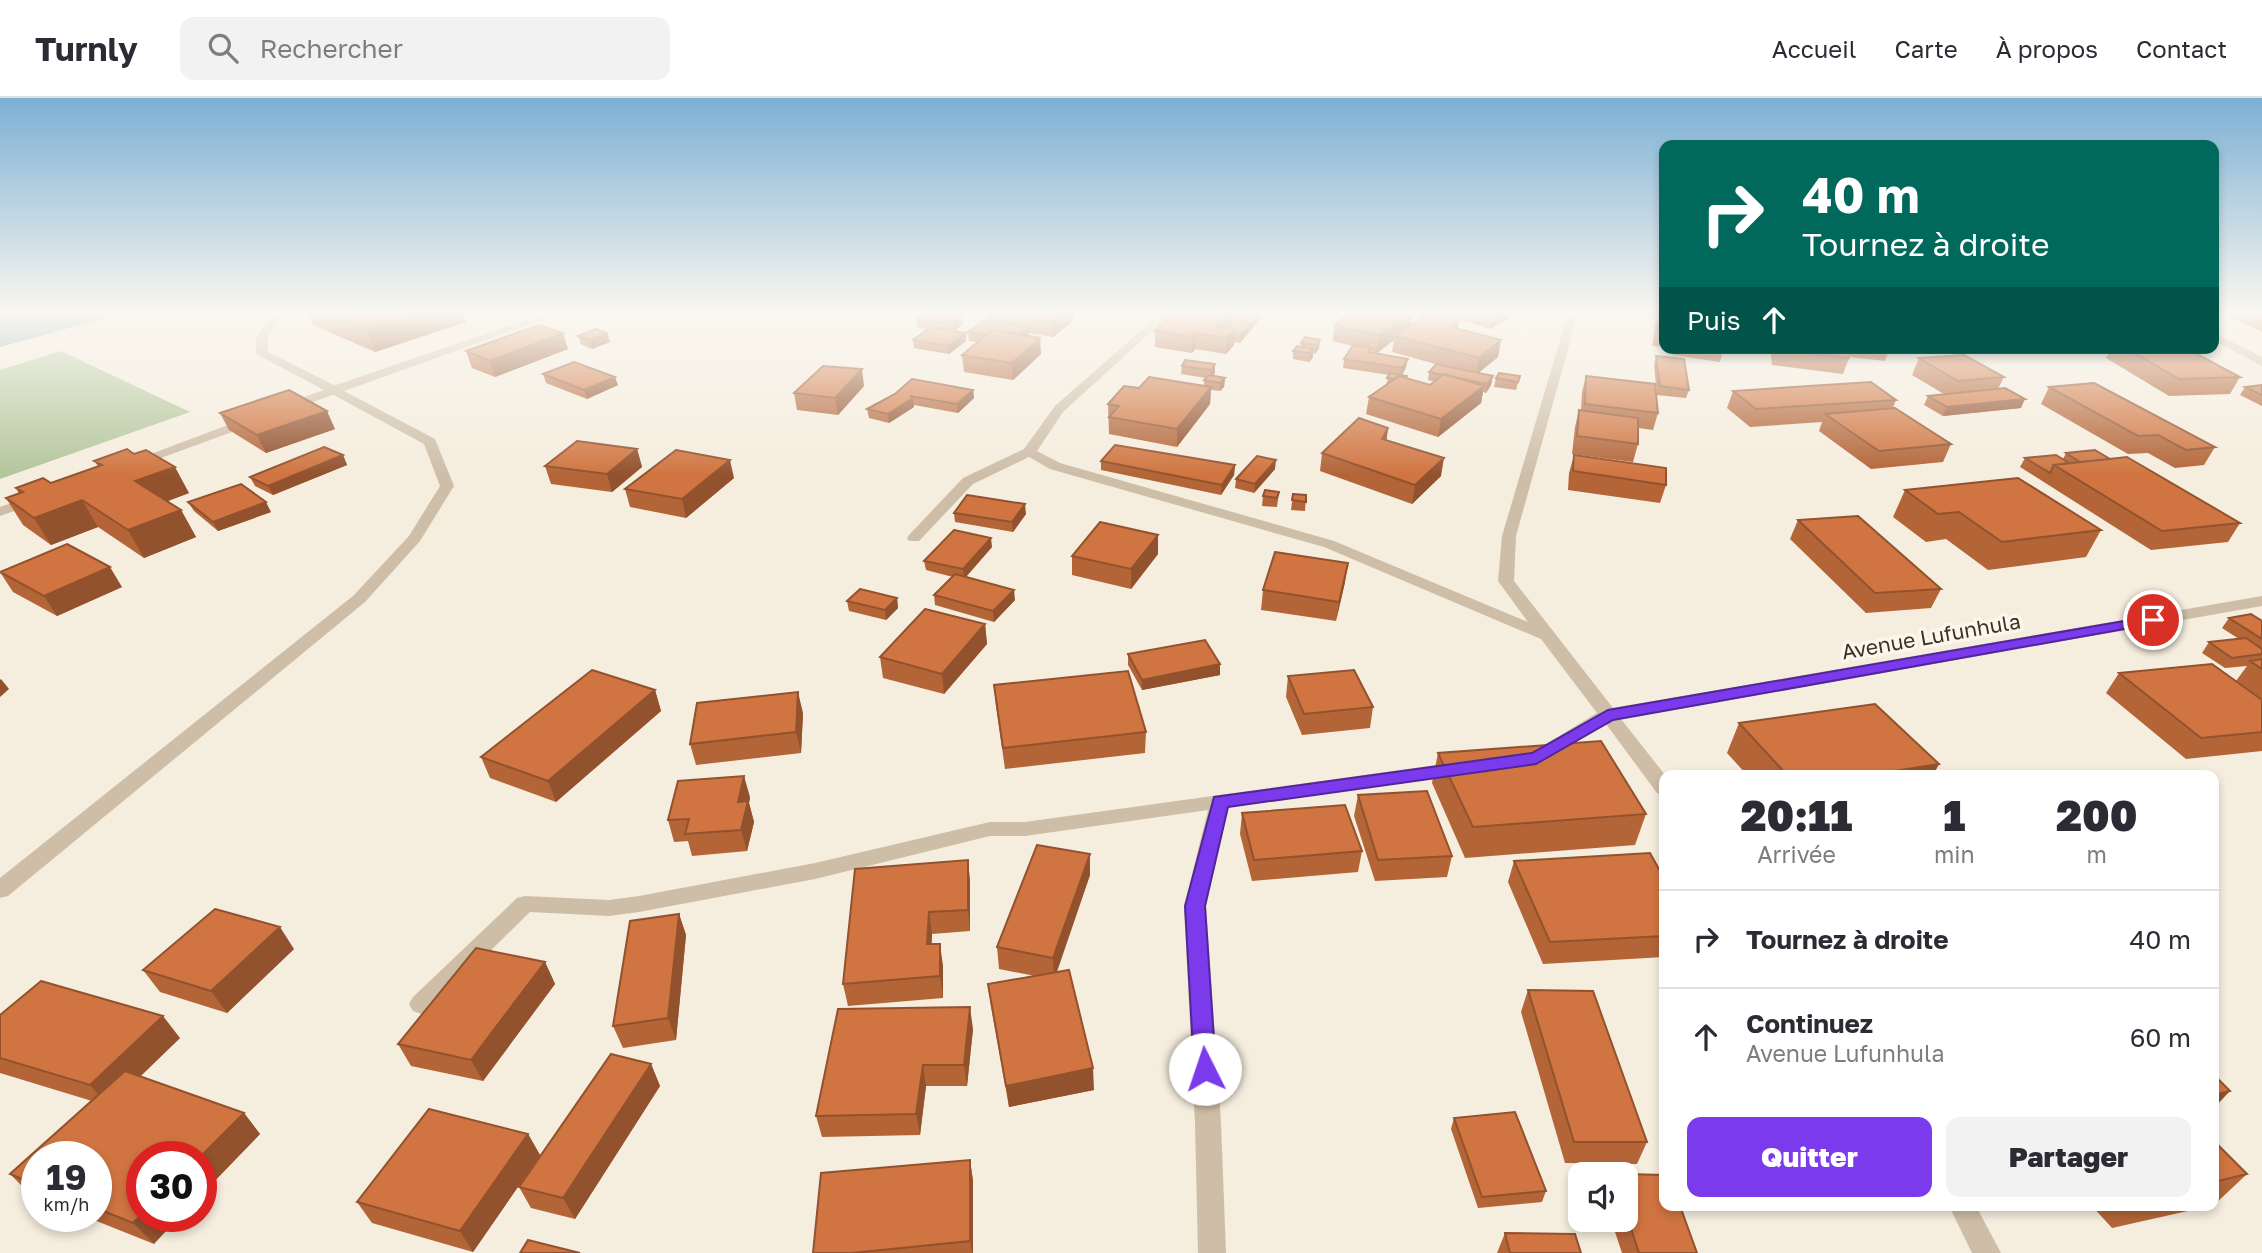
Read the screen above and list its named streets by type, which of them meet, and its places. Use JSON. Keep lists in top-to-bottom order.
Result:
{
  "streets": {
    "street": ["Avenue Lufunhula"]
  },
  "page": {
    "header": "Turnly",
    "search": "Rechercher",
    "nav": [
      "Accueil",
      "Carte",
      "À propos",
      "Contact"
    ],
    "turn": ["40 m", "Tournez à droite"],
    "then": "Puis",
    "eta": [
      "20:11",
      "Arrivée",
      "1",
      "min",
      "200",
      "m"
    ],
    "list": [
      {
        "name": "Tournez à droite",
        "value": "40 m"
      },
      {
        "name": "Continuez",
        "note": "Avenue Lufunhula",
        "value": "60 m"
      }
    ],
    "buttons": ["Quitter", "Partager"],
    "speed": "19 km/h",
    "limit": "30"
  }
}
